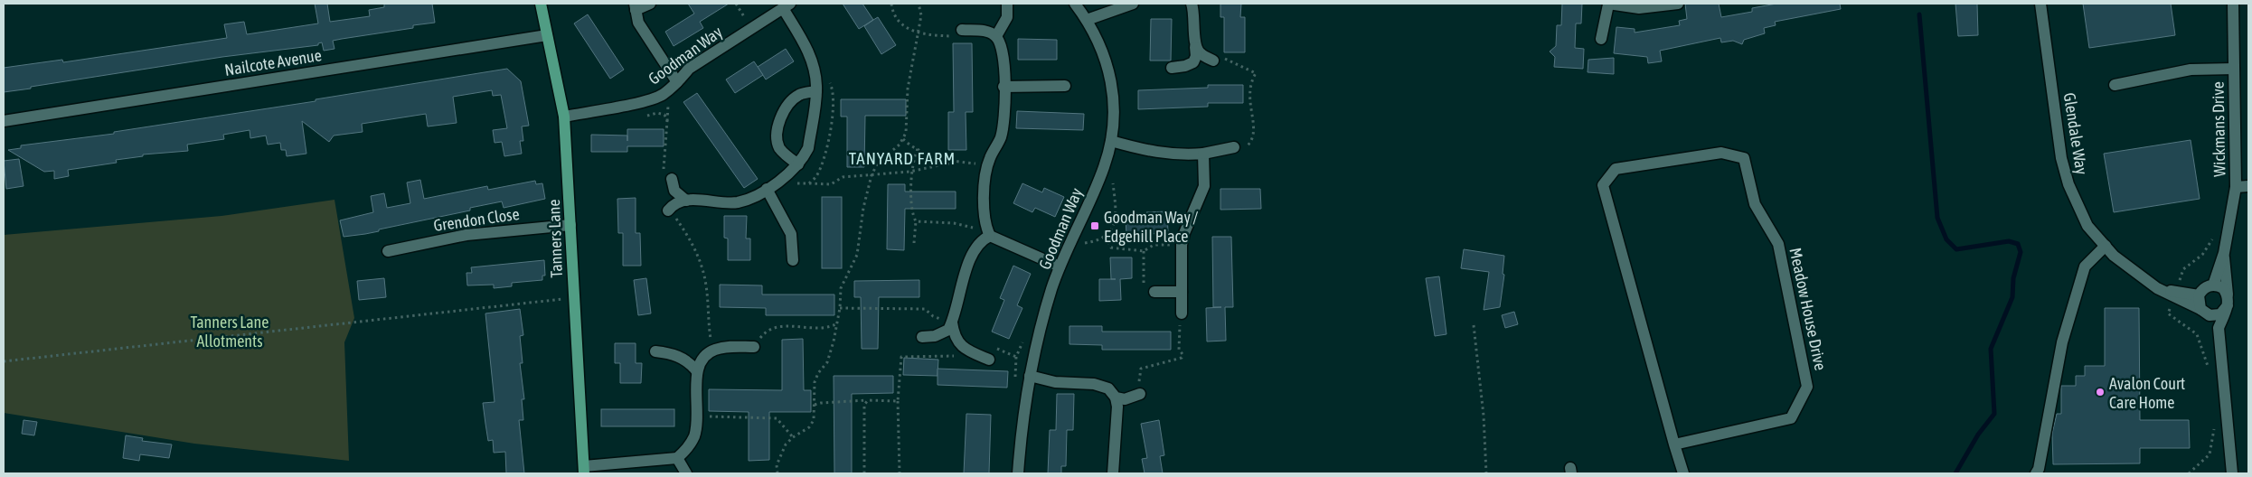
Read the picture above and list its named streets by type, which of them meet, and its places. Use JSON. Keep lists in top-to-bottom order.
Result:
{
  "streets": {
    "main road": ["Tanners Lane"],
    "street": [
      "Goodman Way",
      "Nailcote Avenue",
      "Wickmans Drive",
      "Glendale Way",
      "Grendon Close",
      "Meadow House Drive"
    ]
  },
  "crossings": [
    ["Goodman Way", "Tanners Lane"],
    ["Nailcote Avenue", "Tanners Lane"],
    ["Wickmans Drive", "Glendale Way"],
    ["Grendon Close", "Tanners Lane"]
  ],
  "districts": ["TANYARD FARM"],
  "parks": ["Tanners Lane Allotments"],
  "places": {
    "transit": ["Goodman Way / Edgehill Place"],
    "other": ["Avalon Court Care Home"]
  }
}
